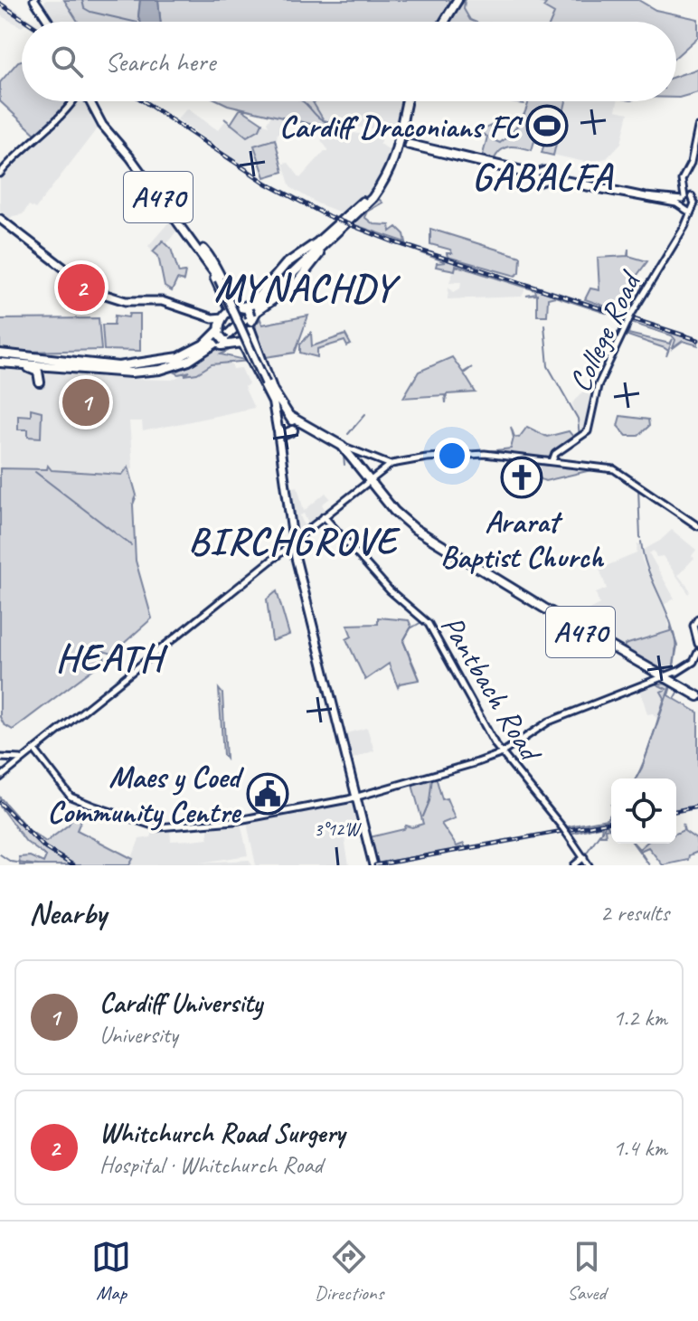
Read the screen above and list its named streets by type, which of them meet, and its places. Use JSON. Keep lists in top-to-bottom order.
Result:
{
  "streets": {
    "highway": ["A470"],
    "street": ["College Road", "Pantbach Road"]
  },
  "districts": [
    "GABALFA",
    "MYNACHDY",
    "BIRCHGROVE",
    "HEATH"
  ],
  "places": {
    "sports": ["Cardiff Draconians FC"],
    "church": ["Ararat Baptist Church"],
    "public building": ["Maes y Coed Community Centre"]
  },
  "page": {
    "search": "Search here",
    "pins": ["2", "1"],
    "heading": ["Nearby", "2 results"],
    "list": [
      {
        "mark": "1",
        "name": "Cardiff University",
        "note": "University",
        "value": "1.2 km"
      },
      {
        "mark": "2",
        "name": "Whitchurch Road Surgery",
        "note": "Hospital · Whitchurch Road",
        "value": "1.4 km"
      }
    ],
    "nav": ["Map", "Directions", "Saved"]
  },
  "coordinates": ["3°12'W"]
}
